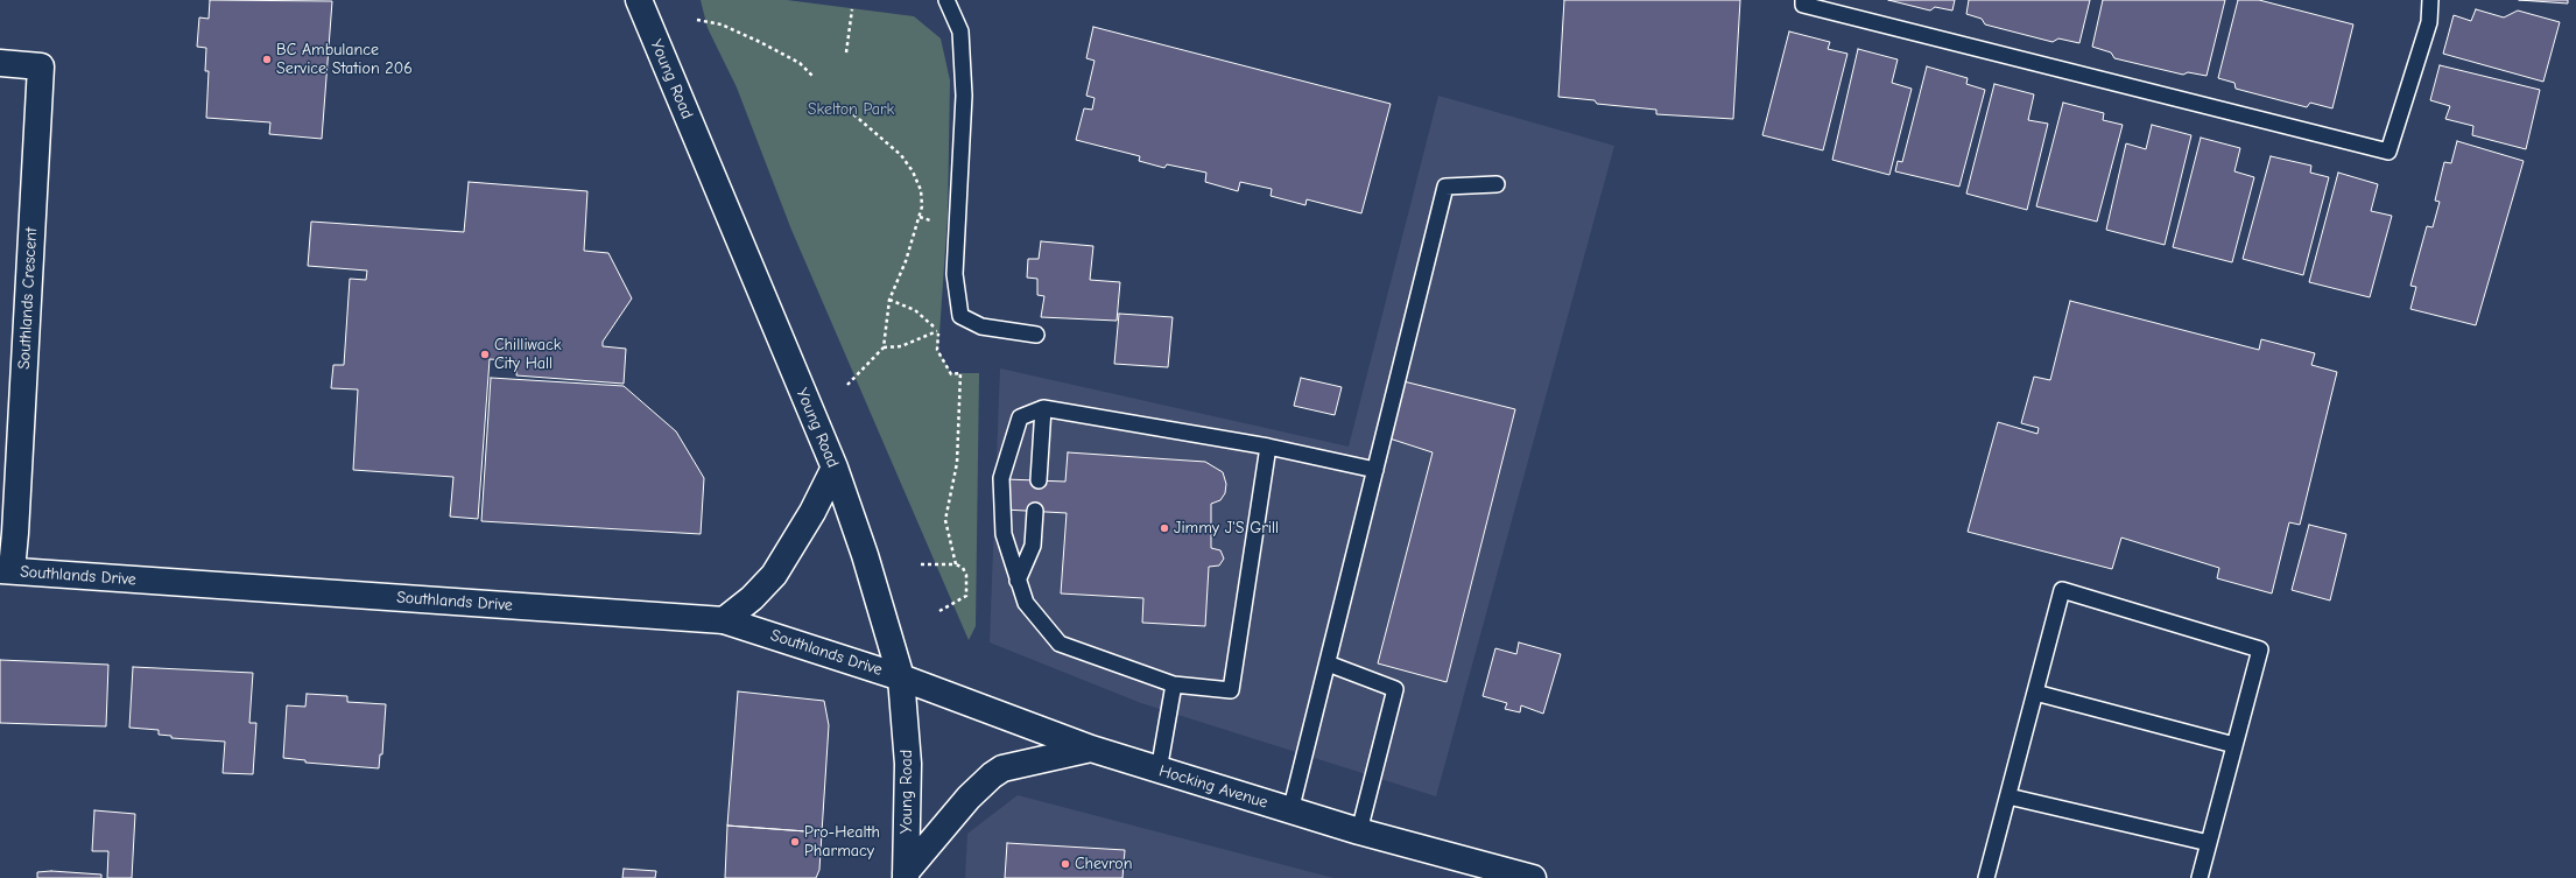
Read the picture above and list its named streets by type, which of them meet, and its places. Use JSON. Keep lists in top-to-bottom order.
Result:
{
  "streets": {
    "street": [
      "Young Road",
      "Southlands Crescent",
      "Southlands Drive",
      "Hocking Avenue"
    ]
  },
  "crossings": [
    ["Young Road", "Southlands Drive"],
    ["Young Road", "Hocking Avenue"],
    ["Southlands Crescent", "Southlands Drive"],
    ["Southlands Drive", "Hocking Avenue"]
  ],
  "parks": ["Skelton Park"],
  "places": [
    "BC Ambulance Service Station 206",
    "Chilliwack City Hall",
    "Jimmy J'S Grill",
    "Pro-Health Pharmacy",
    "Chevron"
  ]
}
